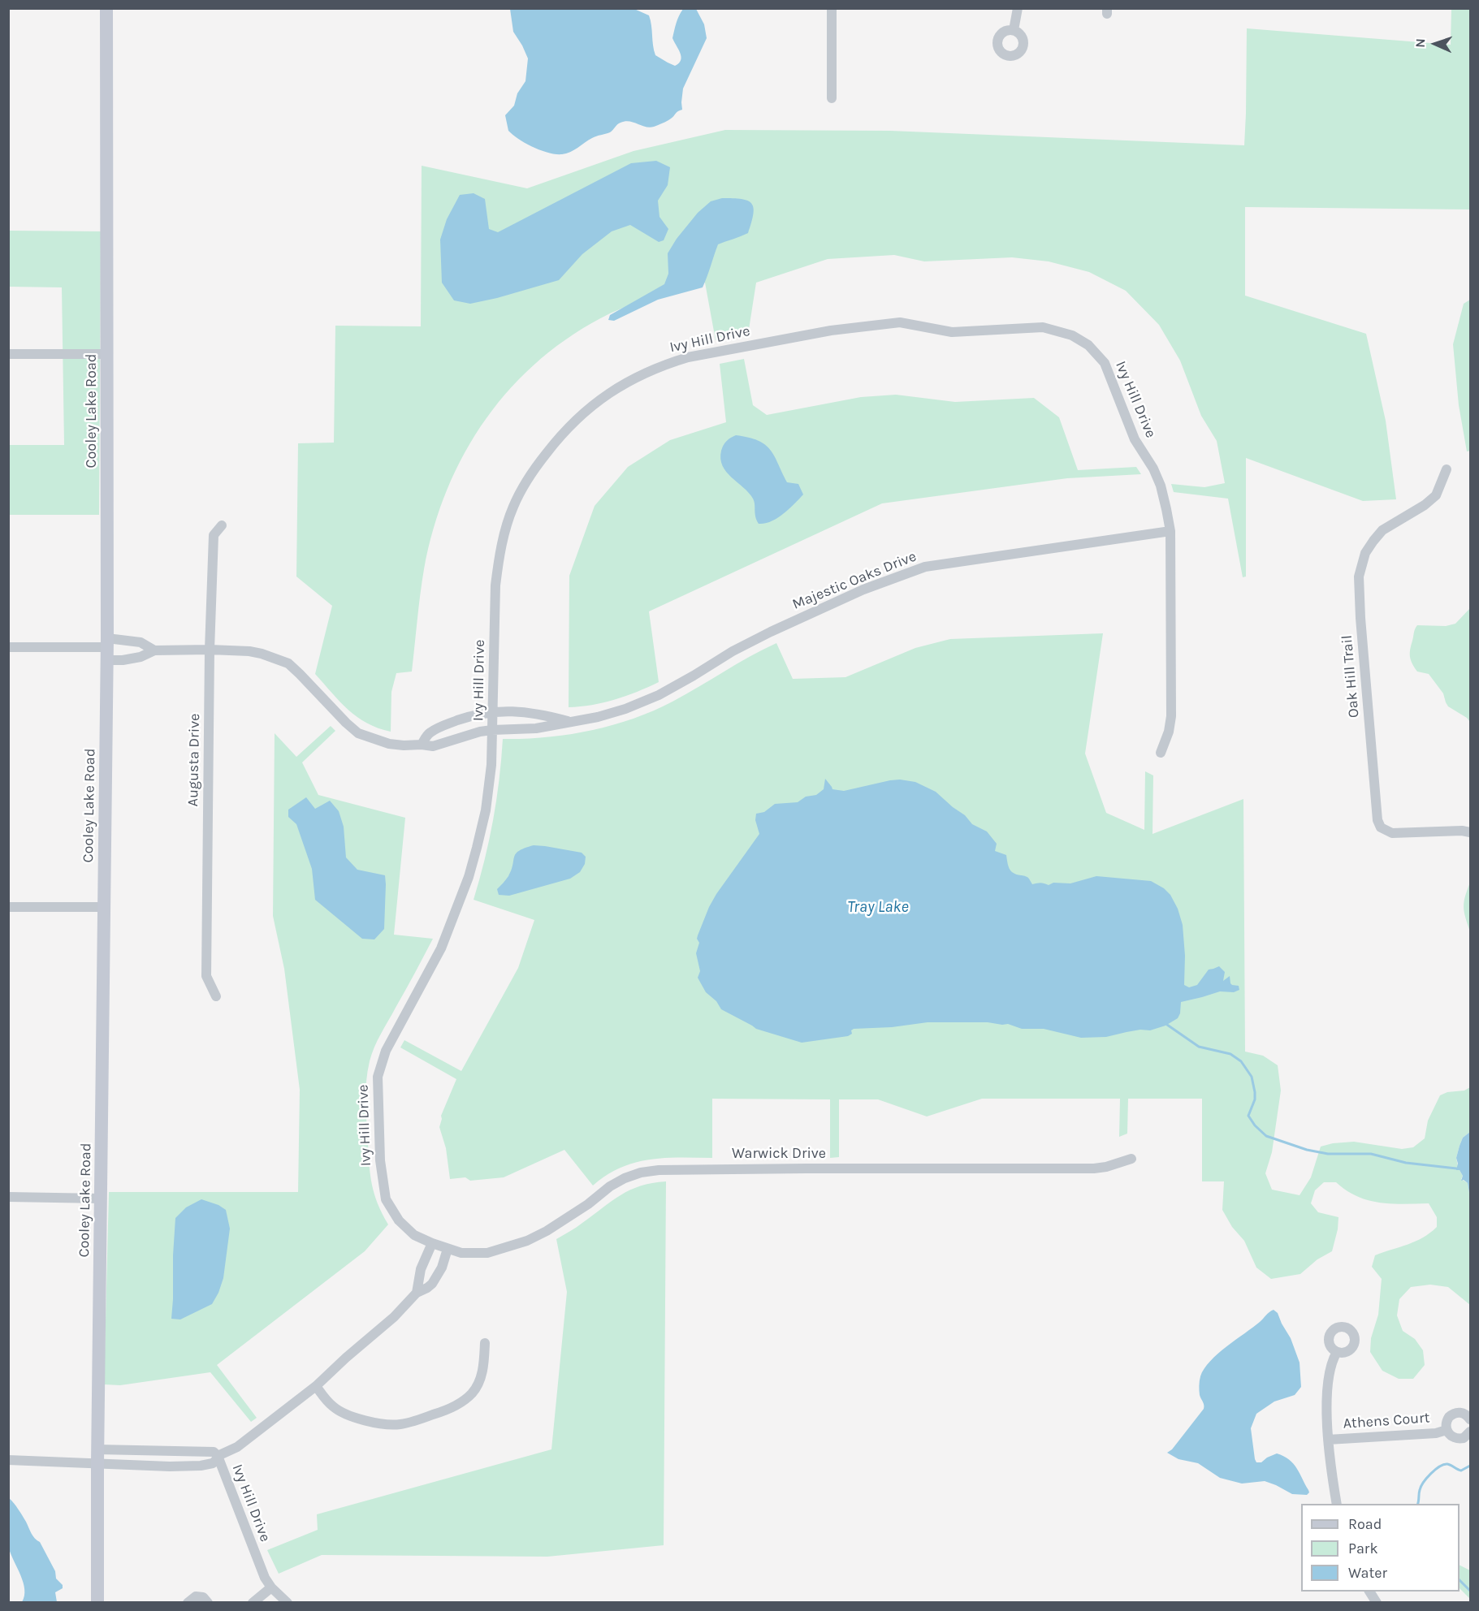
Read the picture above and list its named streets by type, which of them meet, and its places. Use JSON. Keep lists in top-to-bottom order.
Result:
{
  "streets": {
    "street": [
      "Ivy Hill Drive",
      "Cooley Lake Road",
      "Majestic Oaks Drive",
      "Oak Hill Trail",
      "Augusta Drive",
      "Warwick Drive",
      "Athens Court"
    ]
  },
  "crossings": [
    ["Ivy Hill Drive", "Majestic Oaks Drive"],
    ["Ivy Hill Drive", "Warwick Drive"],
    ["Cooley Lake Road", "Majestic Oaks Drive"],
    ["Majestic Oaks Drive", "Augusta Drive"]
  ],
  "water": ["Tray Lake"],
  "legend": ["Road", "Park", "Water"],
  "north": "left"
}
